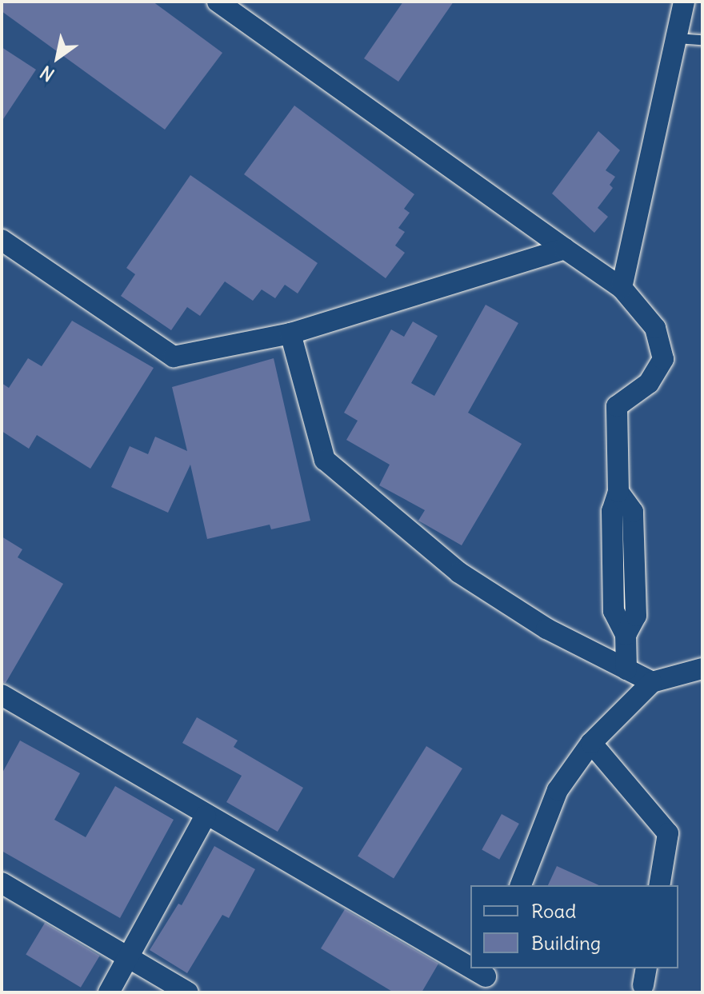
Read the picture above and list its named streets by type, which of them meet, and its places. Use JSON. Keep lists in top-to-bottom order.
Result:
{
  "legend": ["Road", "Building"],
  "north": "bottom left"
}
